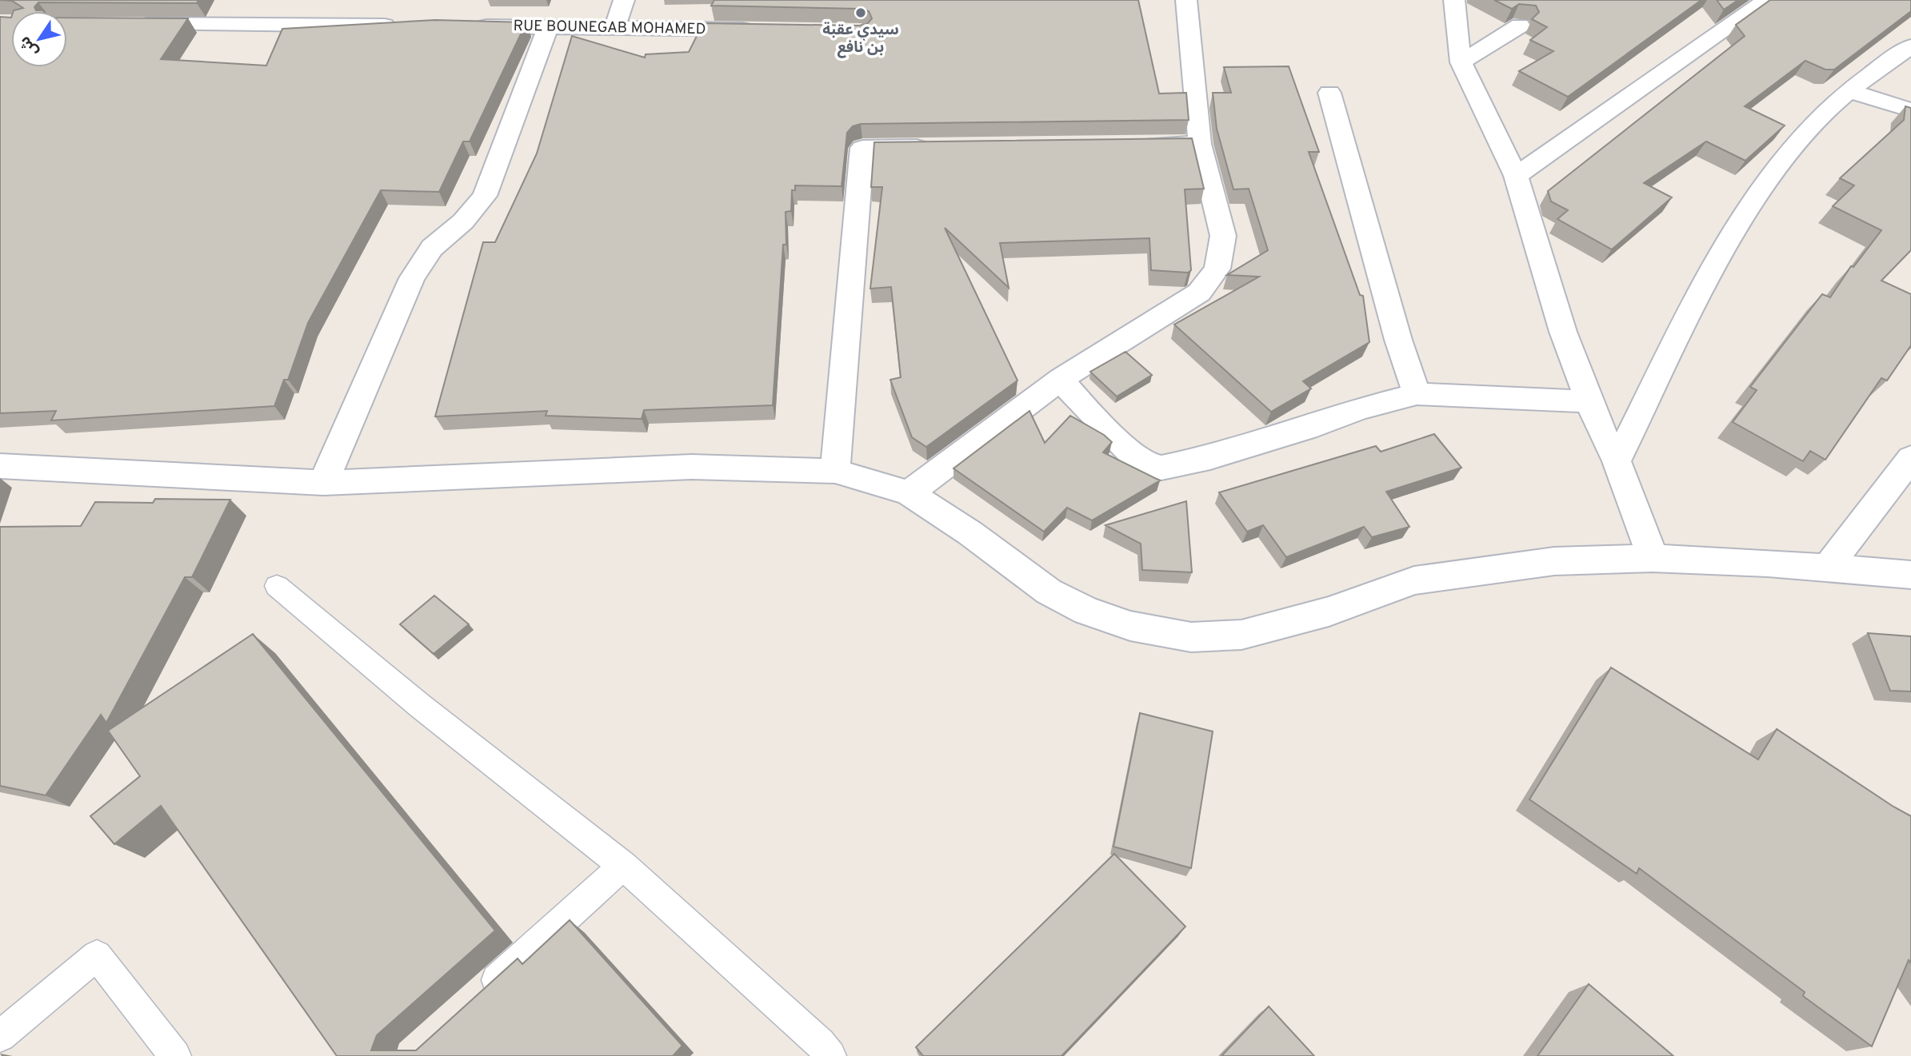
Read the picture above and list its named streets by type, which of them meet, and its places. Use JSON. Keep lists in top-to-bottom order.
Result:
{
  "streets": {
    "street": ["RUE BOUNEGAB MOHAMED"]
  },
  "places": ["سيدي عقبة بن نافع"],
  "north": "bottom left"
}
